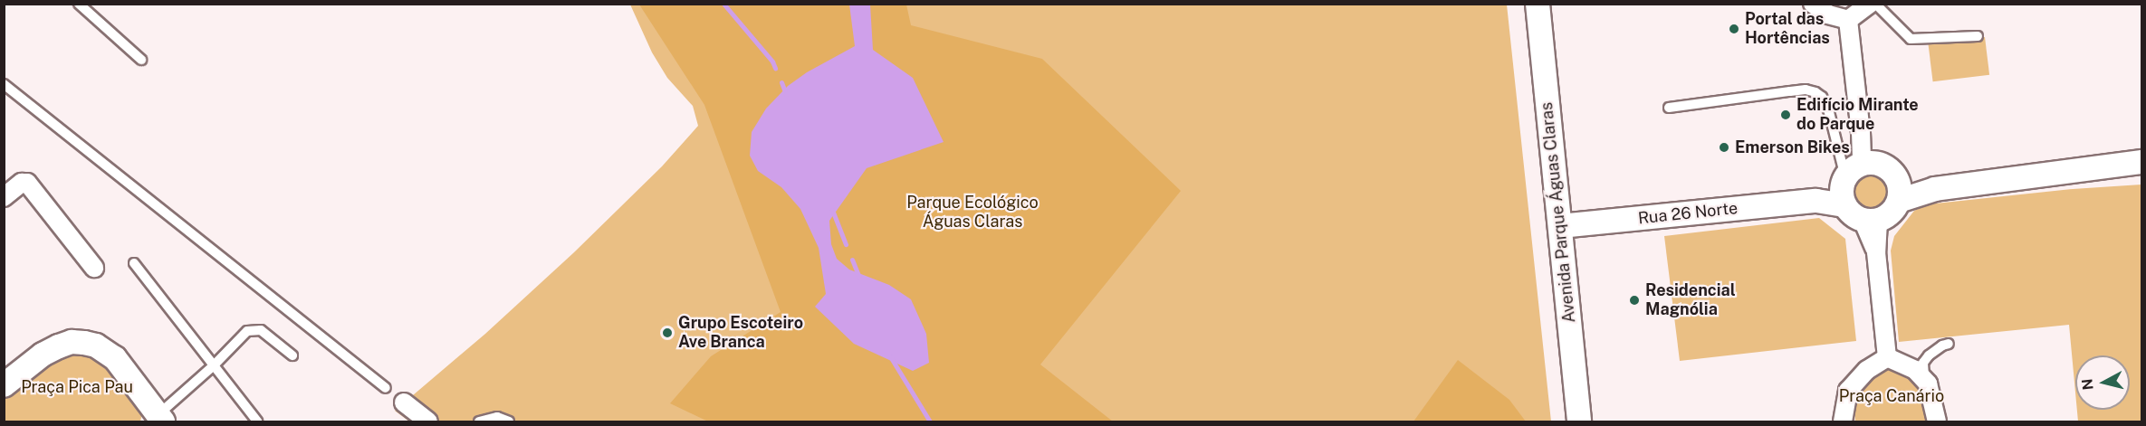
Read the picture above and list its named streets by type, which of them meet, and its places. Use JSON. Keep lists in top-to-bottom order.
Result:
{
  "streets": {
    "street": ["Avenida Parque Águas Claras", "Rua 26 Norte"]
  },
  "crossings": [
    ["Avenida Parque Águas Claras", "Rua 26 Norte"]
  ],
  "parks": ["Parque Ecológico Águas Claras", "Praça Pica Pau", "Praça Canário"],
  "places": [
    "Portal das Hortências",
    "Edifício Mirante do Parque",
    "Emerson Bikes",
    "Residencial Magnólia",
    "Grupo Escoteiro Ave Branca"
  ],
  "north": "left"
}
